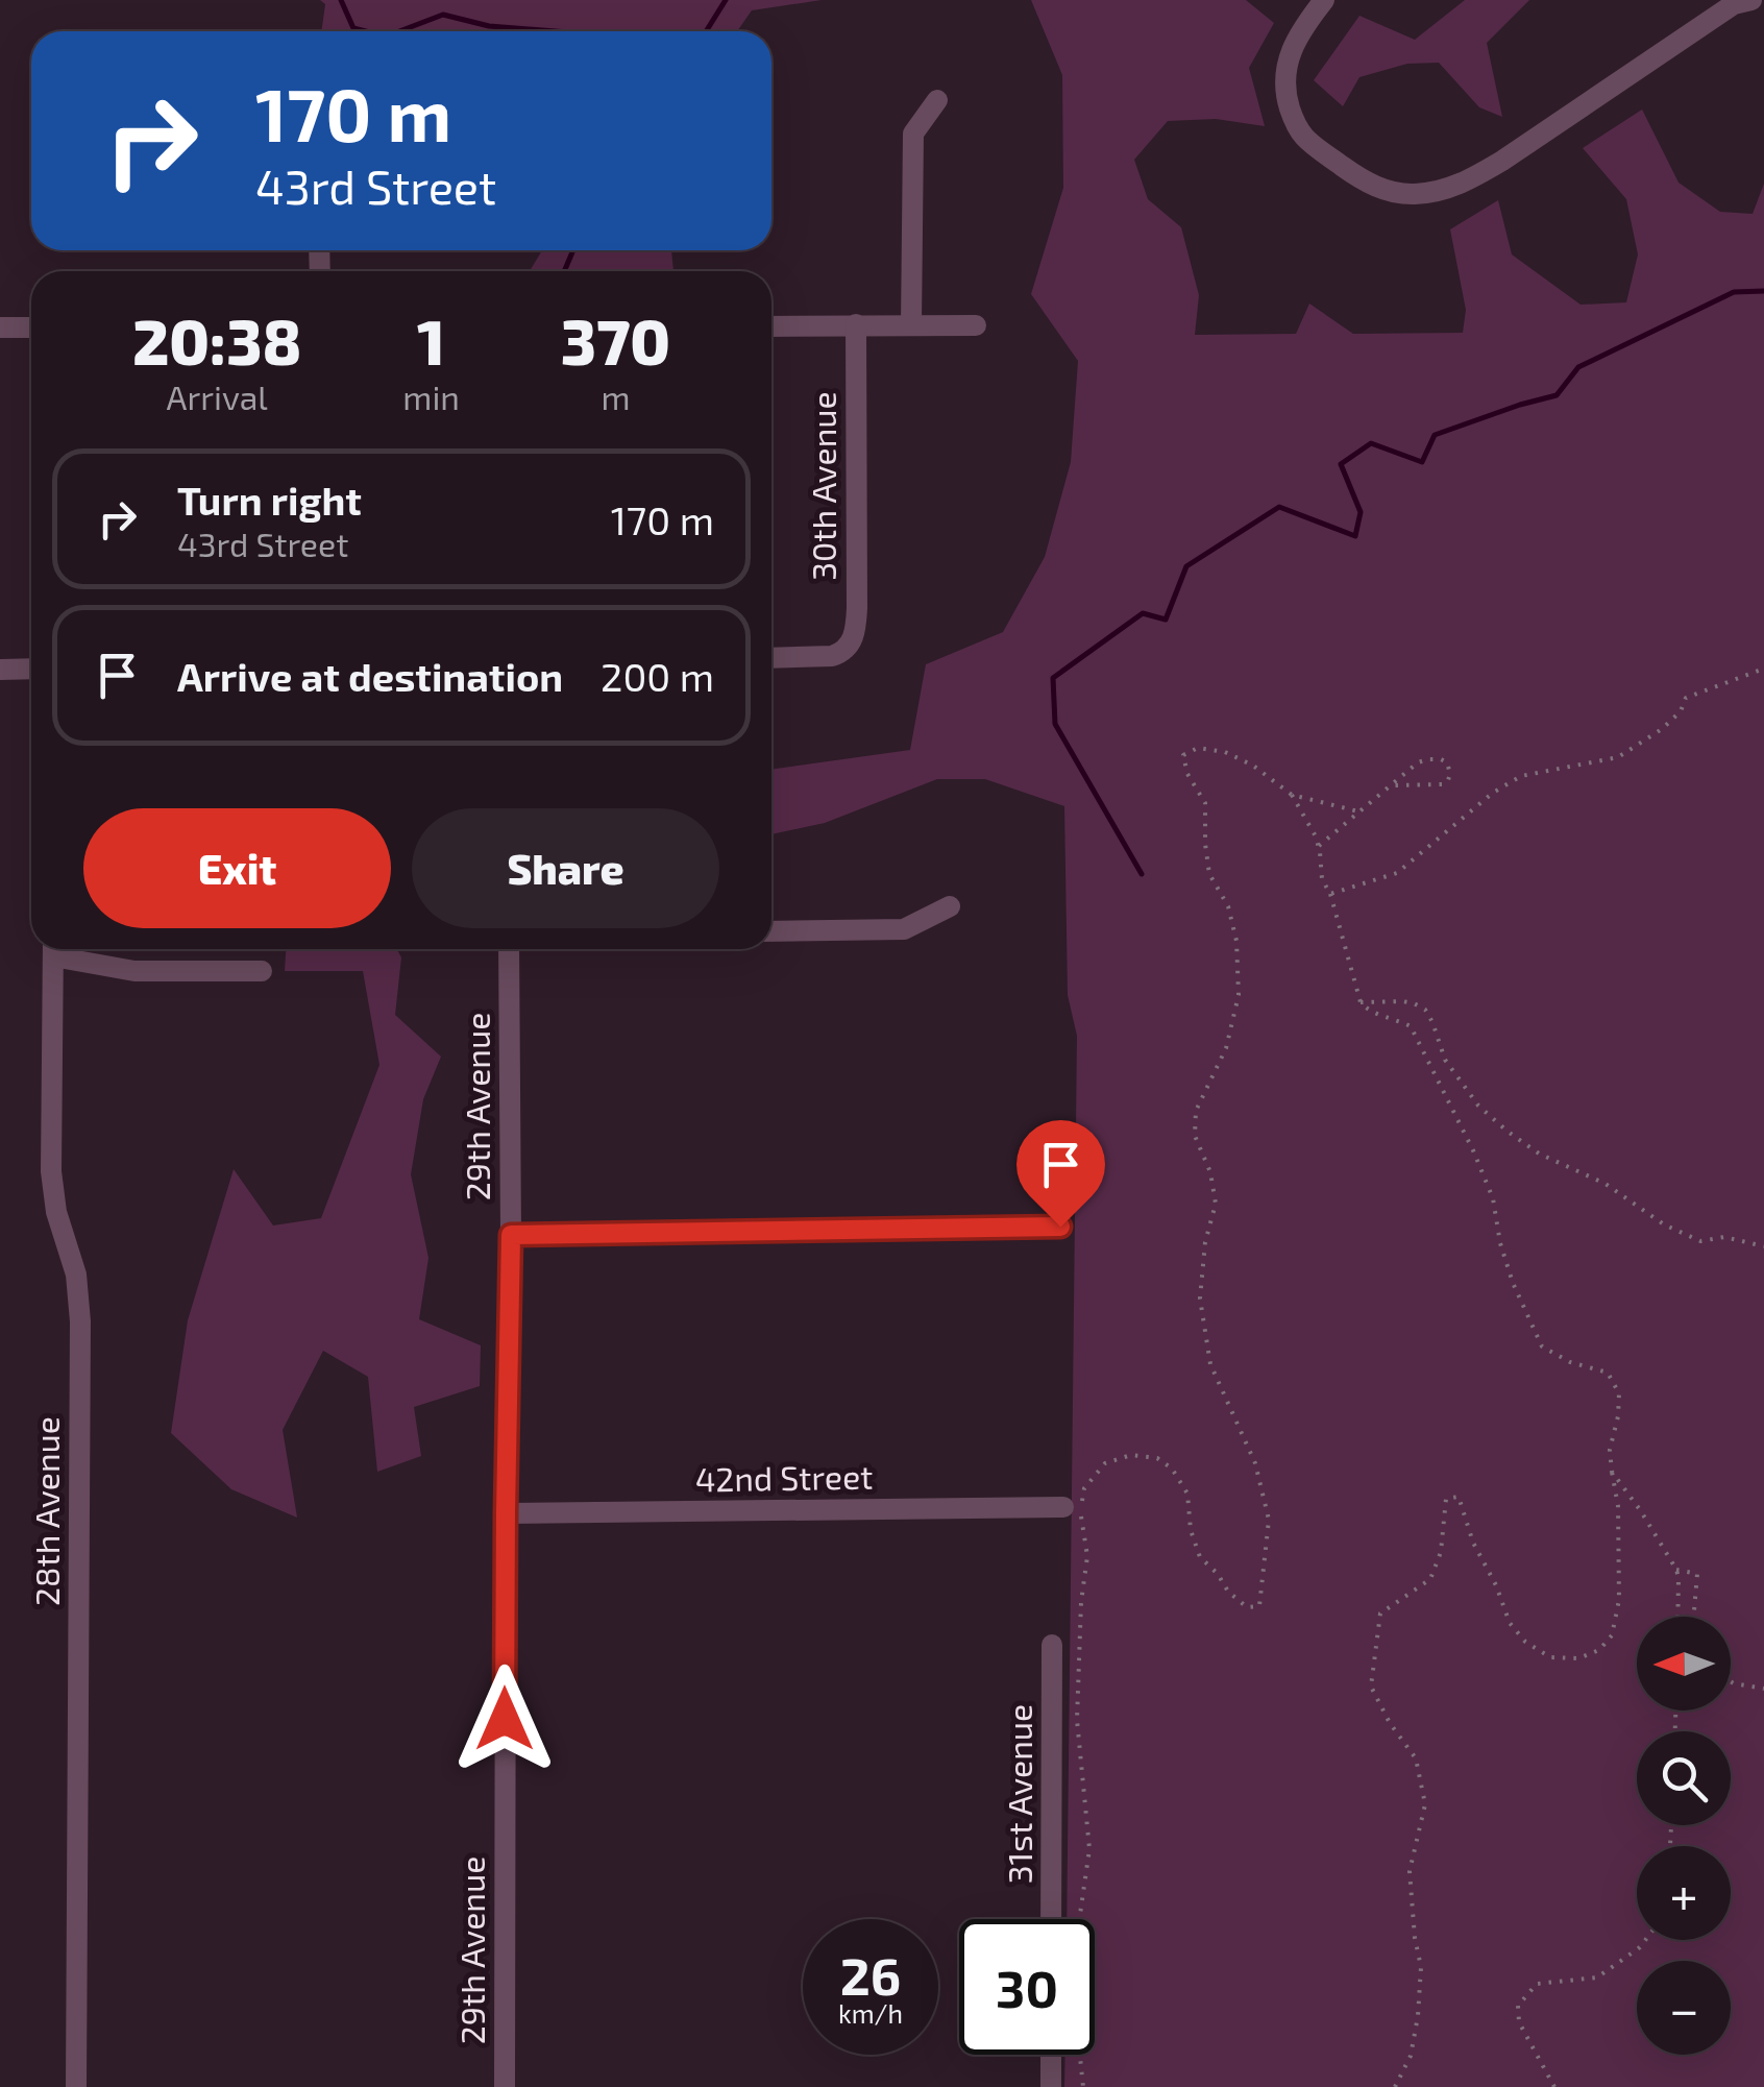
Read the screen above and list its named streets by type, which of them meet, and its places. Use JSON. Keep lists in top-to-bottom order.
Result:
{
  "streets": {
    "street": [
      "30th Avenue",
      "29th Avenue",
      "42nd Street",
      "28th Avenue",
      "31st Avenue"
    ]
  },
  "crossings": [
    ["29th Avenue", "42nd Street"]
  ],
  "north": "left",
  "page": {
    "turn": ["170 m", "43rd Street"],
    "eta": [
      "20:38",
      "Arrival",
      "1",
      "min",
      "370",
      "m"
    ],
    "list": [
      {
        "name": "Turn right",
        "note": "43rd Street",
        "value": "170 m"
      },
      {
        "name": "Arrive at destination",
        "value": "200 m"
      }
    ],
    "buttons": ["Exit", "Share"],
    "map_buttons": ["+", "−"],
    "speed": "26 km/h",
    "limit": "30"
  }
}
